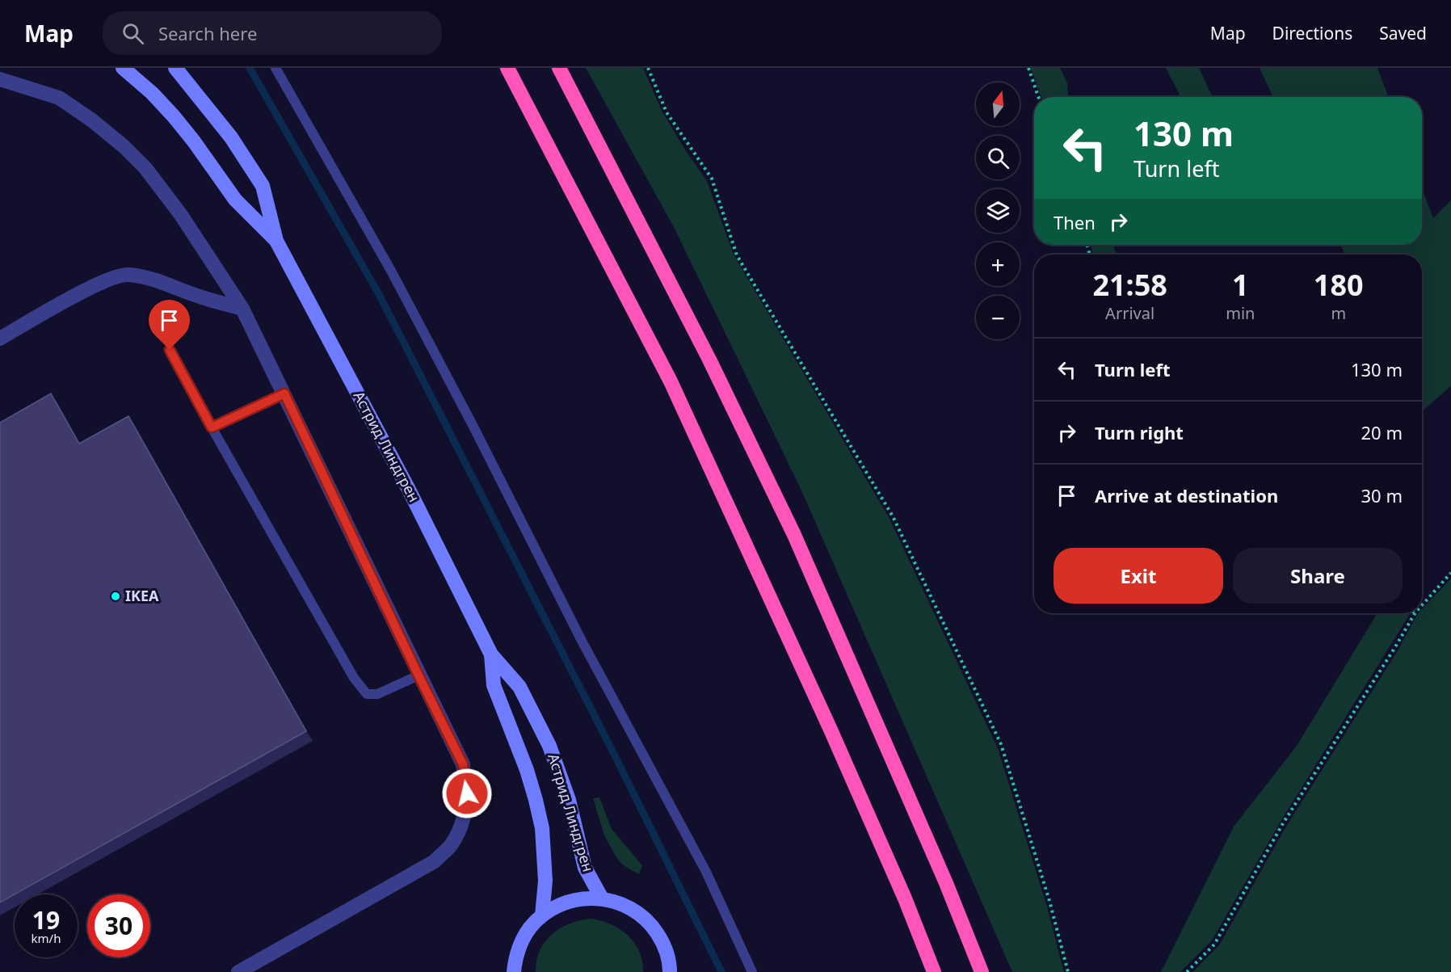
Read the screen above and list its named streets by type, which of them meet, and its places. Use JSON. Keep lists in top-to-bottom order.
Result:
{
  "streets": {
    "street": ["Астрид Линдгрен"]
  },
  "places": ["IKEA"],
  "north": "top",
  "page": {
    "header": "Map",
    "search": "Search here",
    "nav": ["Map", "Directions", "Saved"],
    "map_buttons": ["+", "−"],
    "turn": ["130 m", "Turn left"],
    "then": "Then",
    "eta": [
      "21:58",
      "Arrival",
      "1",
      "min",
      "180",
      "m"
    ],
    "list": [
      {
        "name": "Turn left",
        "value": "130 m"
      },
      {
        "name": "Turn right",
        "value": "20 m"
      },
      {
        "name": "Arrive at destination",
        "value": "30 m"
      }
    ],
    "buttons": ["Exit", "Share"],
    "speed": "19 km/h",
    "limit": "30"
  }
}
